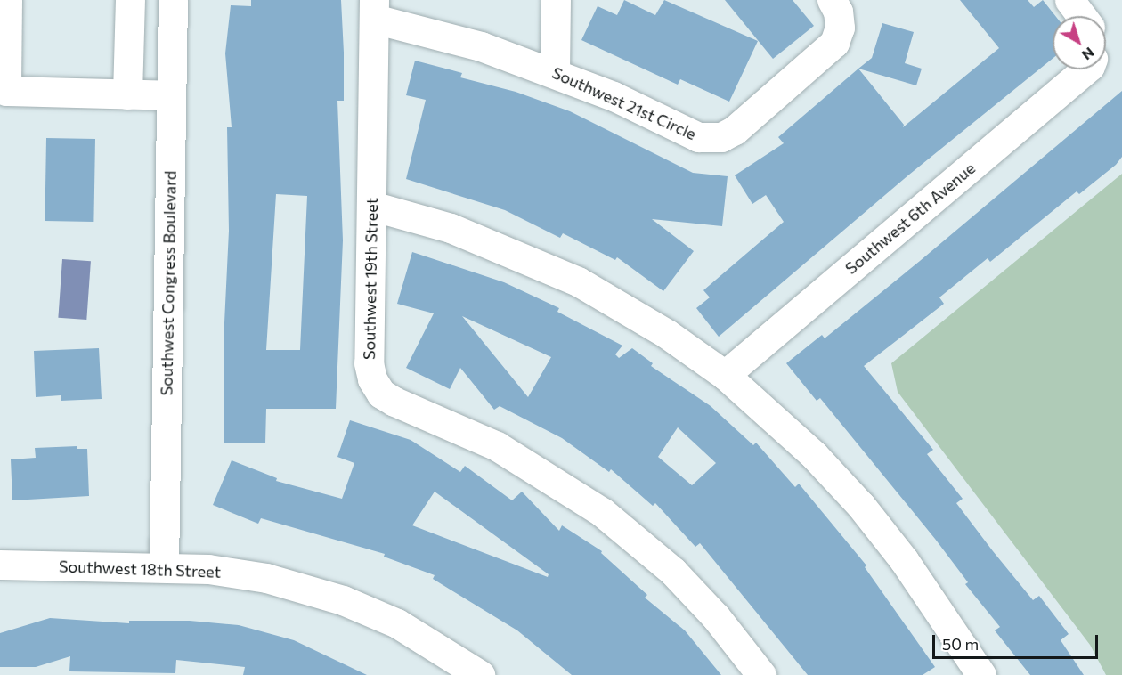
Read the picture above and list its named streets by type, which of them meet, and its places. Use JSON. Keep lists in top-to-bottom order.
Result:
{
  "streets": {
    "street": [
      "Southwest 21st Circle",
      "Southwest 6th Avenue",
      "Southwest 19th Street",
      "Southwest Congress Boulevard",
      "Southwest 18th Street"
    ]
  },
  "crossings": [
    ["Southwest 21st Circle", "Southwest 19th Street"],
    ["Southwest Congress Boulevard", "Southwest 18th Street"]
  ],
  "scale_bar": "50 m",
  "north": "bottom right"
}
